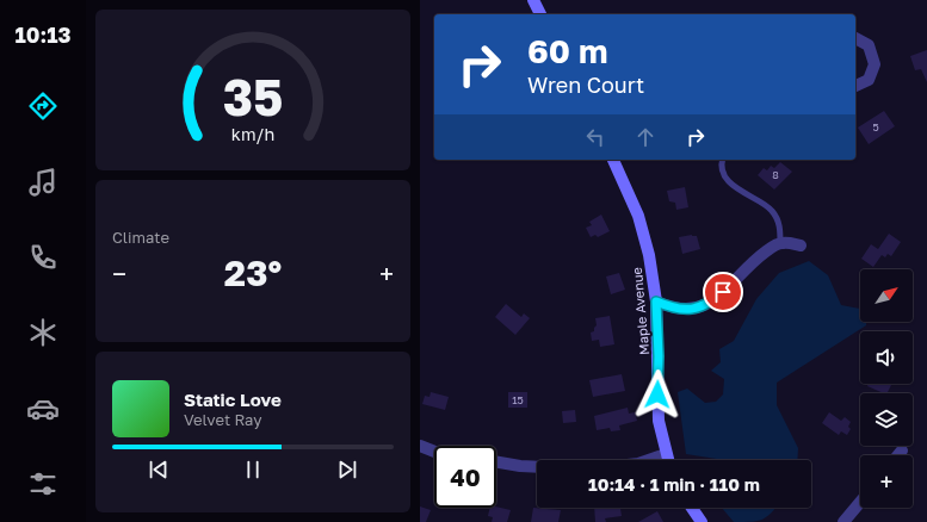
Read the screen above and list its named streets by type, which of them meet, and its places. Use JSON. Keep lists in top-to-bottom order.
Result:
{
  "streets": {
    "street": ["Maple Avenue"]
  },
  "house_numbers": ["5", "8", "15"],
  "north": "top right",
  "page": {
    "tabs": "10:13",
    "turn": ["60 m", "Wren Court"],
    "tile": "Climate",
    "heat": ["−", "23°", "+"],
    "map_buttons": "+",
    "song": ["Static Love", "Velvet Ray"],
    "limit": "40",
    "trip": "10:14 · 1 min · 110 m",
    "gauge": ["35", "km/h"]
  }
}
